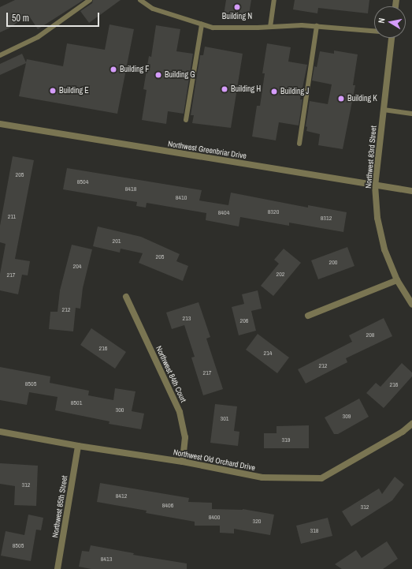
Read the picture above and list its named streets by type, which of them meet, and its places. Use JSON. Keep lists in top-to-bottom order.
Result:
{
  "streets": {
    "street": [
      "Northwest Greenbriar Drive",
      "Northwest 83rd Street",
      "Northwest 84th Court",
      "Northwest Old Orchard Drive",
      "Northwest 85th Street"
    ]
  },
  "crossings": [
    ["Northwest Greenbriar Drive", "Northwest 83rd Street"],
    ["Northwest 84th Court", "Northwest Old Orchard Drive"],
    ["Northwest Old Orchard Drive", "Northwest 85th Street"]
  ],
  "places": [
    "Building N",
    "Building F",
    "Building G",
    "Building H",
    "Building E",
    "Building J",
    "Building K"
  ],
  "house_numbers": [
    "205",
    "8504",
    "8418",
    "8410",
    "8320",
    "8404",
    "211",
    "8312",
    "201",
    "205",
    "200",
    "204",
    "202",
    "217",
    "212",
    "213",
    "206",
    "208",
    "216",
    "214",
    "212",
    "217",
    "8505",
    "216",
    "8501",
    "300",
    "309",
    "301",
    "319",
    "312",
    "8412",
    "8406",
    "312",
    "8400",
    "320",
    "318",
    "8505",
    "8413"
  ],
  "scale_bar": "50 m",
  "north": "left"
}
